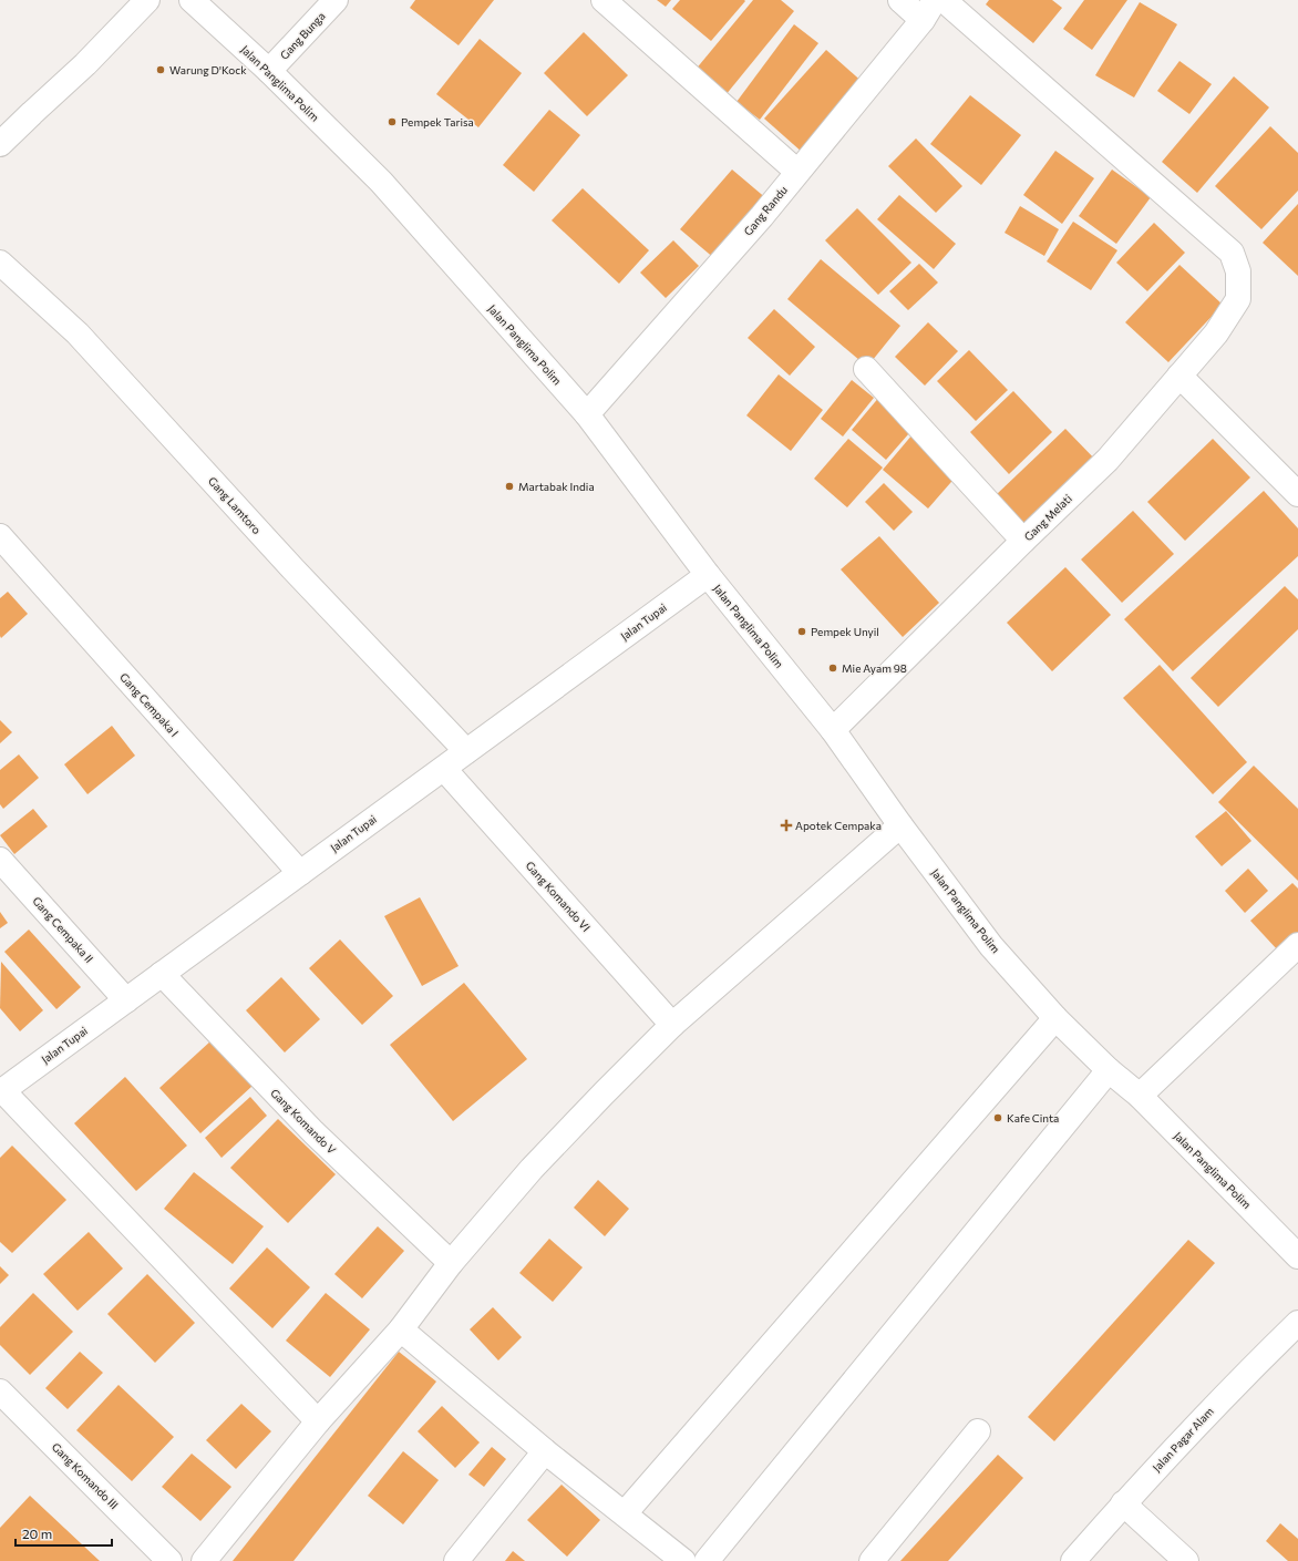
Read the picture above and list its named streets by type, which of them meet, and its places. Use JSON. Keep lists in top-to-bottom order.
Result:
{
  "streets": {
    "street": [
      "Gang Bunga",
      "Jalan Panglima Polim",
      "Gang Randu",
      "Gang Lamtoro",
      "Gang Melati",
      "Jalan Tupai",
      "Gang Cempaka I",
      "Gang Komando VI",
      "Gang Cempaka II",
      "Gang Komando V",
      "Jalan Pagar Alam",
      "Gang Komando III"
    ]
  },
  "crossings": [
    ["Gang Bunga", "Jalan Panglima Polim"],
    ["Jalan Panglima Polim", "Gang Randu"],
    ["Jalan Panglima Polim", "Gang Melati"],
    ["Jalan Panglima Polim", "Jalan Tupai"],
    ["Gang Lamtoro", "Jalan Tupai"],
    ["Jalan Tupai", "Gang Cempaka I"],
    ["Jalan Tupai", "Gang Komando VI"],
    ["Jalan Tupai", "Gang Cempaka II"],
    ["Jalan Tupai", "Gang Komando V"]
  ],
  "places": {
    "other": [
      "Warung D'Kock",
      "Pempek Tarisa",
      "Martabak India",
      "Pempek Unyil",
      "Mie Ayam 98",
      "Kafe Cinta"
    ],
    "health": ["Apotek Cempaka"]
  },
  "scale_bar": "20 m"
}
